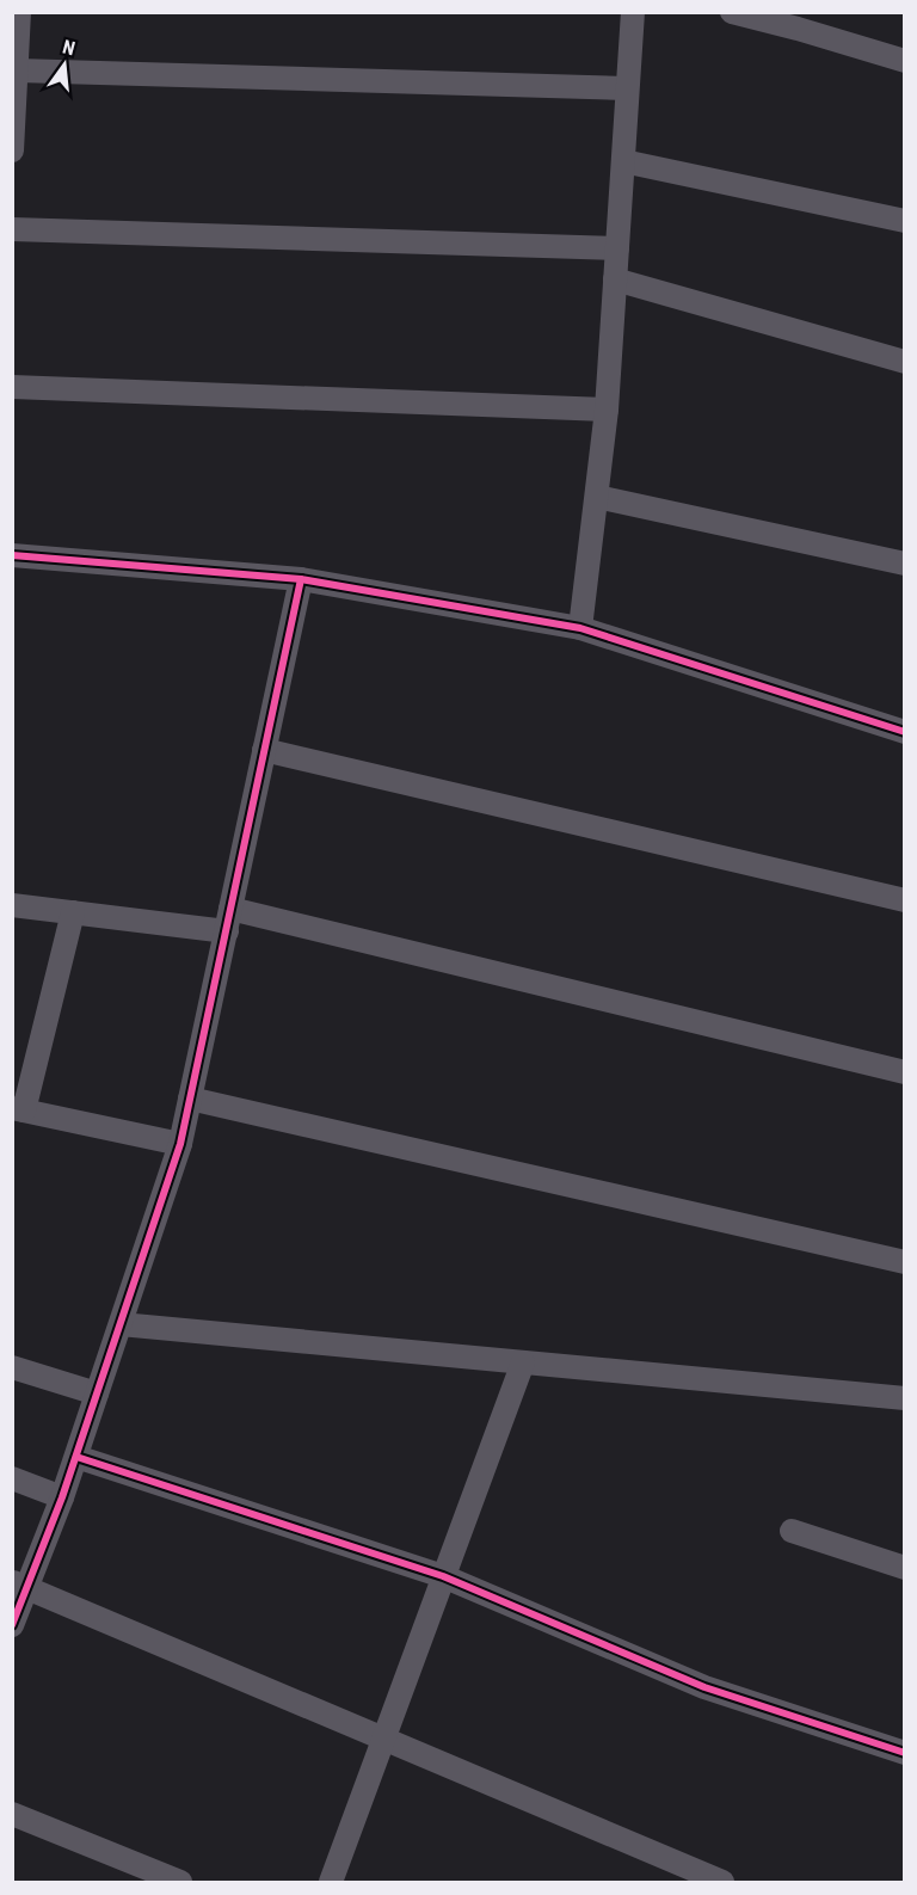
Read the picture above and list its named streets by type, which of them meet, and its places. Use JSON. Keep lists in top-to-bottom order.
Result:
{
  "north": "top"
}
